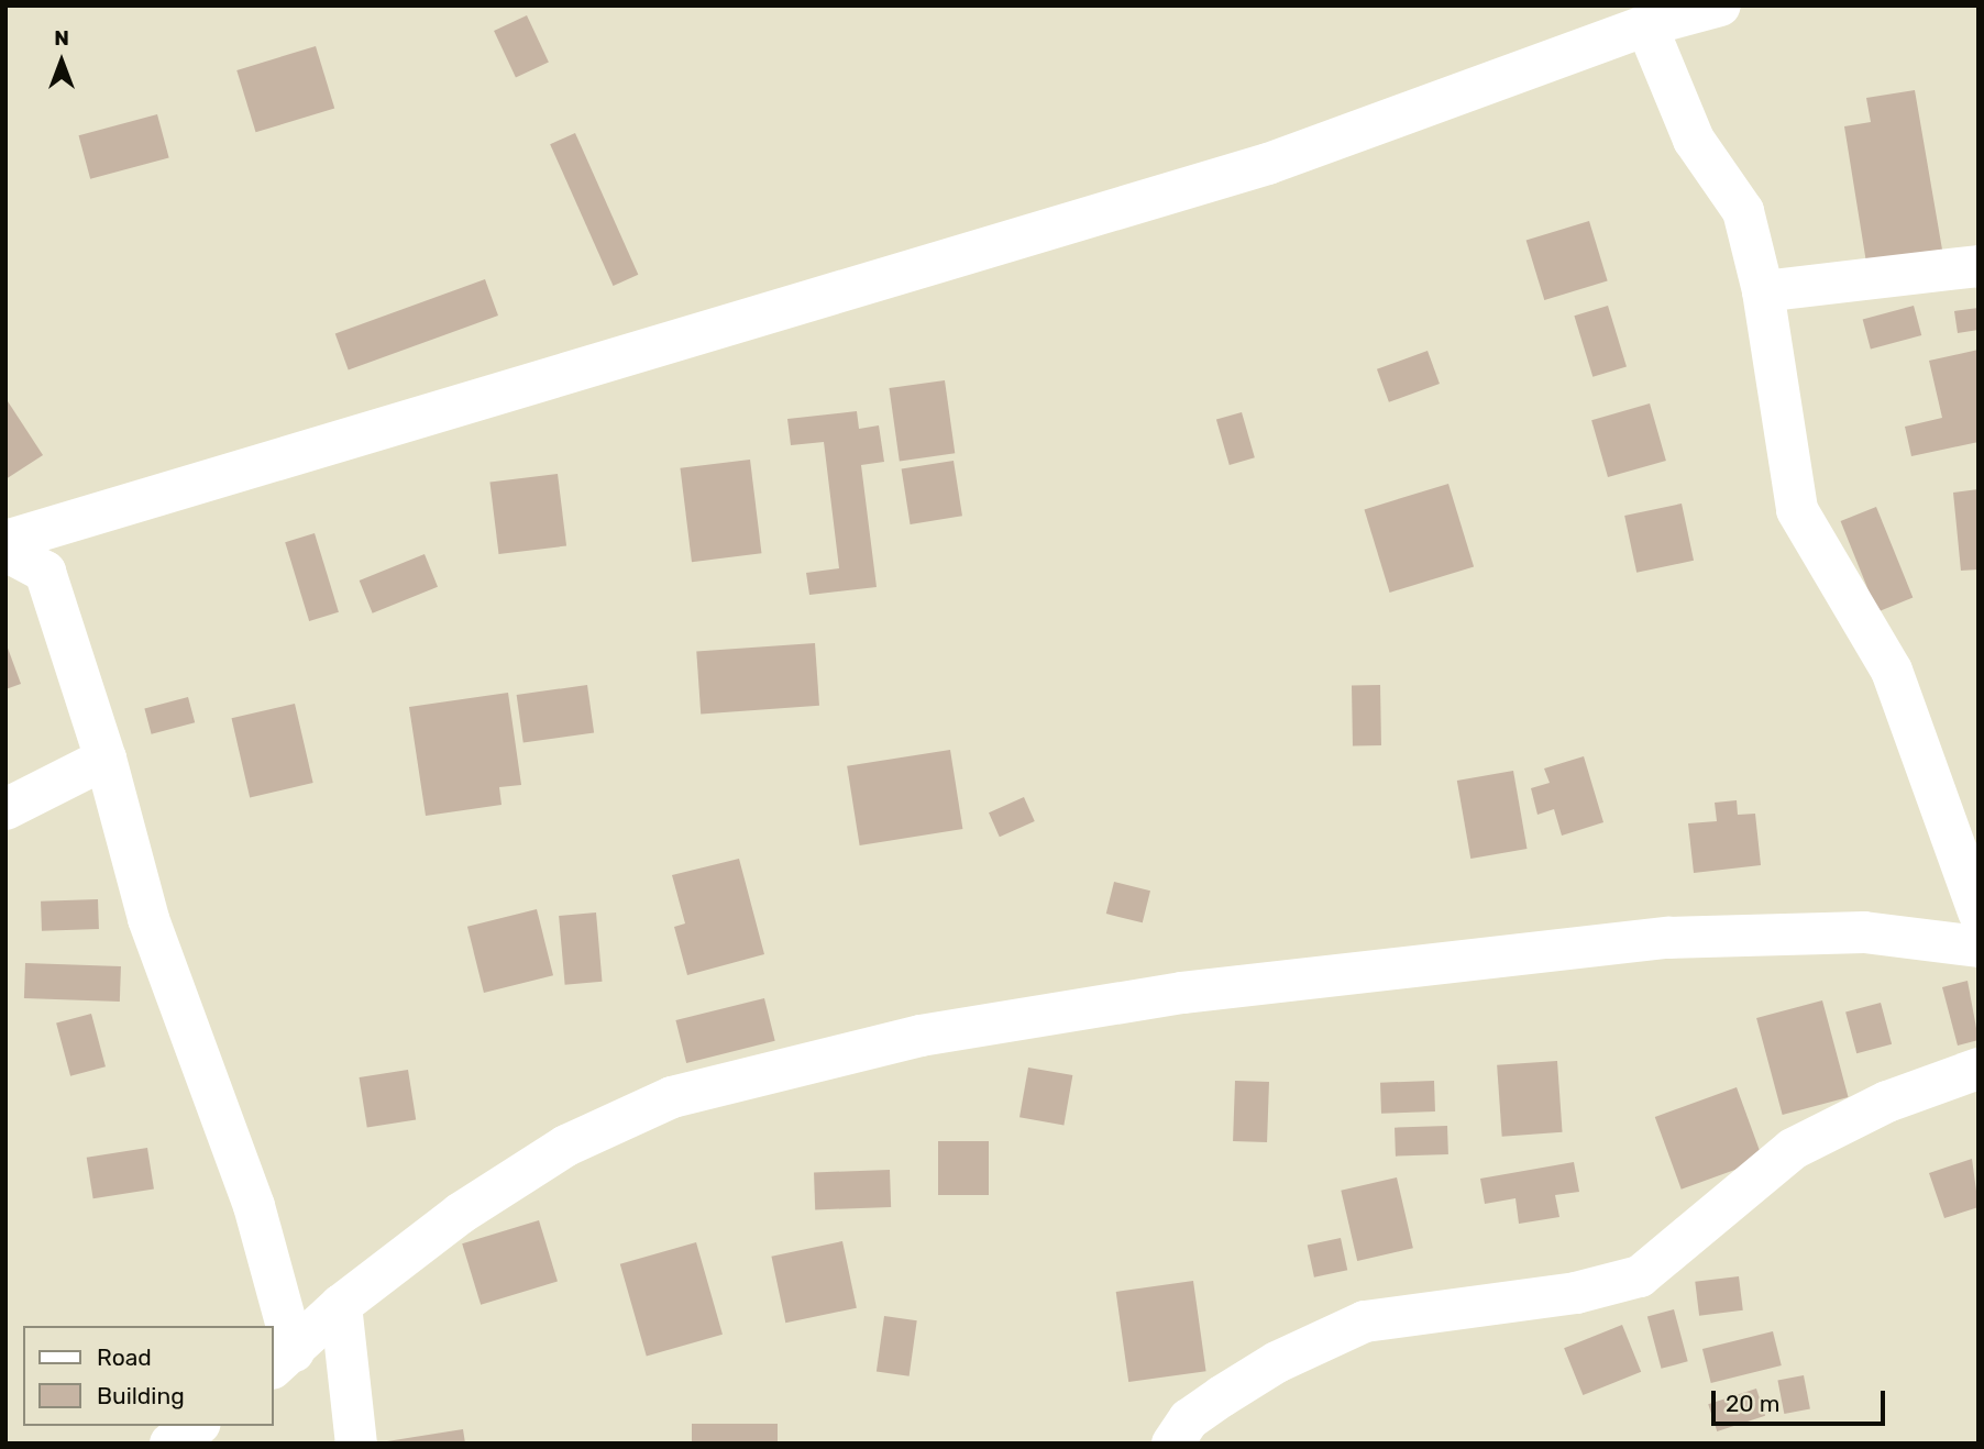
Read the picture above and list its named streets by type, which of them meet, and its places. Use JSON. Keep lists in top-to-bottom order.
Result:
{
  "legend": ["Road", "Building"],
  "scale_bar": "20 m",
  "north": "top"
}
